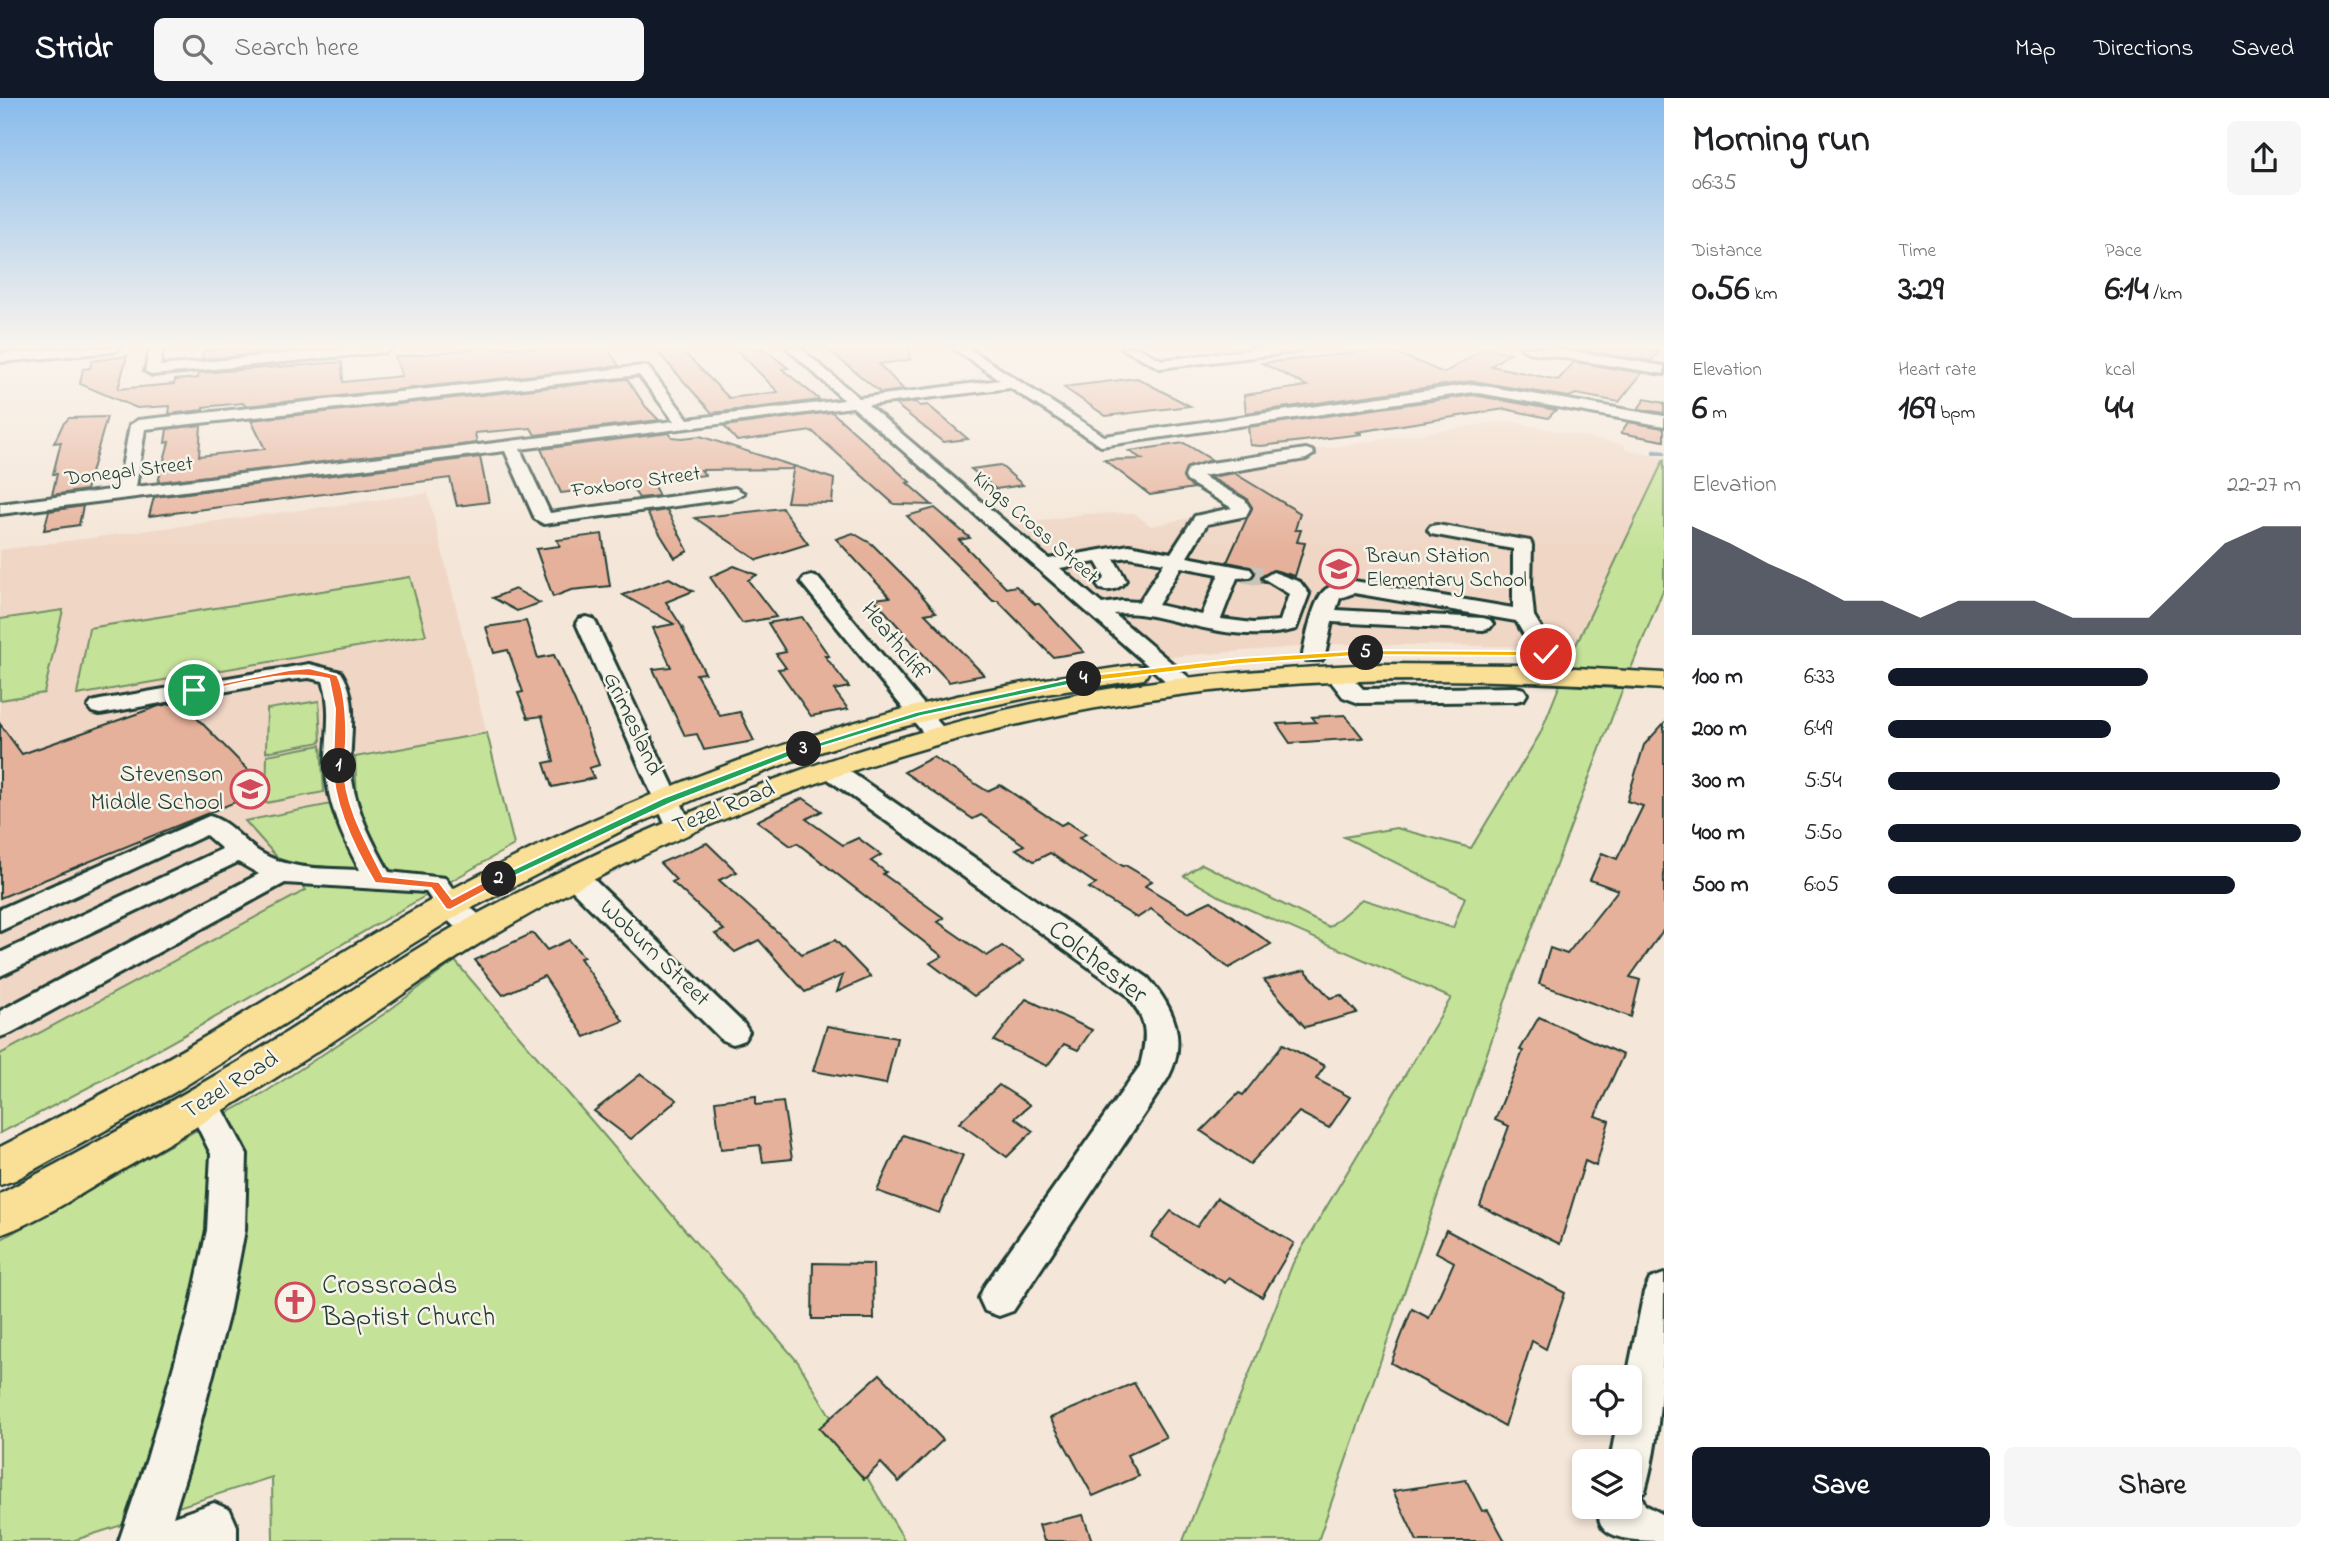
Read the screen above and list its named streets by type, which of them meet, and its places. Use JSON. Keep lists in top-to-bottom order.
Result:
{
  "streets": {
    "main road": ["Tezel Road"],
    "street": [
      "Donegal Street",
      "Foxboro Street",
      "Kings Cross Street",
      "Heathcliff",
      "Grimesland",
      "Woburn Street",
      "Colchester"
    ]
  },
  "crossings": [
    ["Donegal Street", "Foxboro Street"],
    ["Kings Cross Street", "Tezel Road"],
    ["Heathcliff", "Tezel Road"],
    ["Grimesland", "Tezel Road"],
    ["Tezel Road", "Woburn Street"],
    ["Tezel Road", "Colchester"]
  ],
  "places": {
    "school or university": ["Braun Station Elementary School", "Stevenson Middle School"],
    "church": ["Crossroads Baptist Church"]
  },
  "page": {
    "header": "Stridr",
    "search": "Search here",
    "nav": ["Map", "Directions", "Saved"],
    "heading": ["Morning run", "06:35"],
    "stats": [
      ["Distance", "0.56 km"],
      ["Time", "3:29"],
      ["Pace", "6:14 /km"],
      ["Elevation", "6 m"],
      ["Heart rate", "169 bpm"],
      ["kcal", "44"]
    ],
    "chart": ["Elevation", "22–27 m"],
    "pins": [
      "5",
      "4",
      "3",
      "1",
      "2"
    ],
    "list": [
      {
        "name": "100 m",
        "note": "6:33"
      },
      {
        "name": "200 m",
        "note": "6:49"
      },
      {
        "name": "300 m",
        "note": "5:54"
      },
      {
        "name": "400 m",
        "note": "5:50"
      },
      {
        "name": "500 m",
        "note": "6:05"
      }
    ],
    "buttons": ["Save", "Share"]
  }
}
